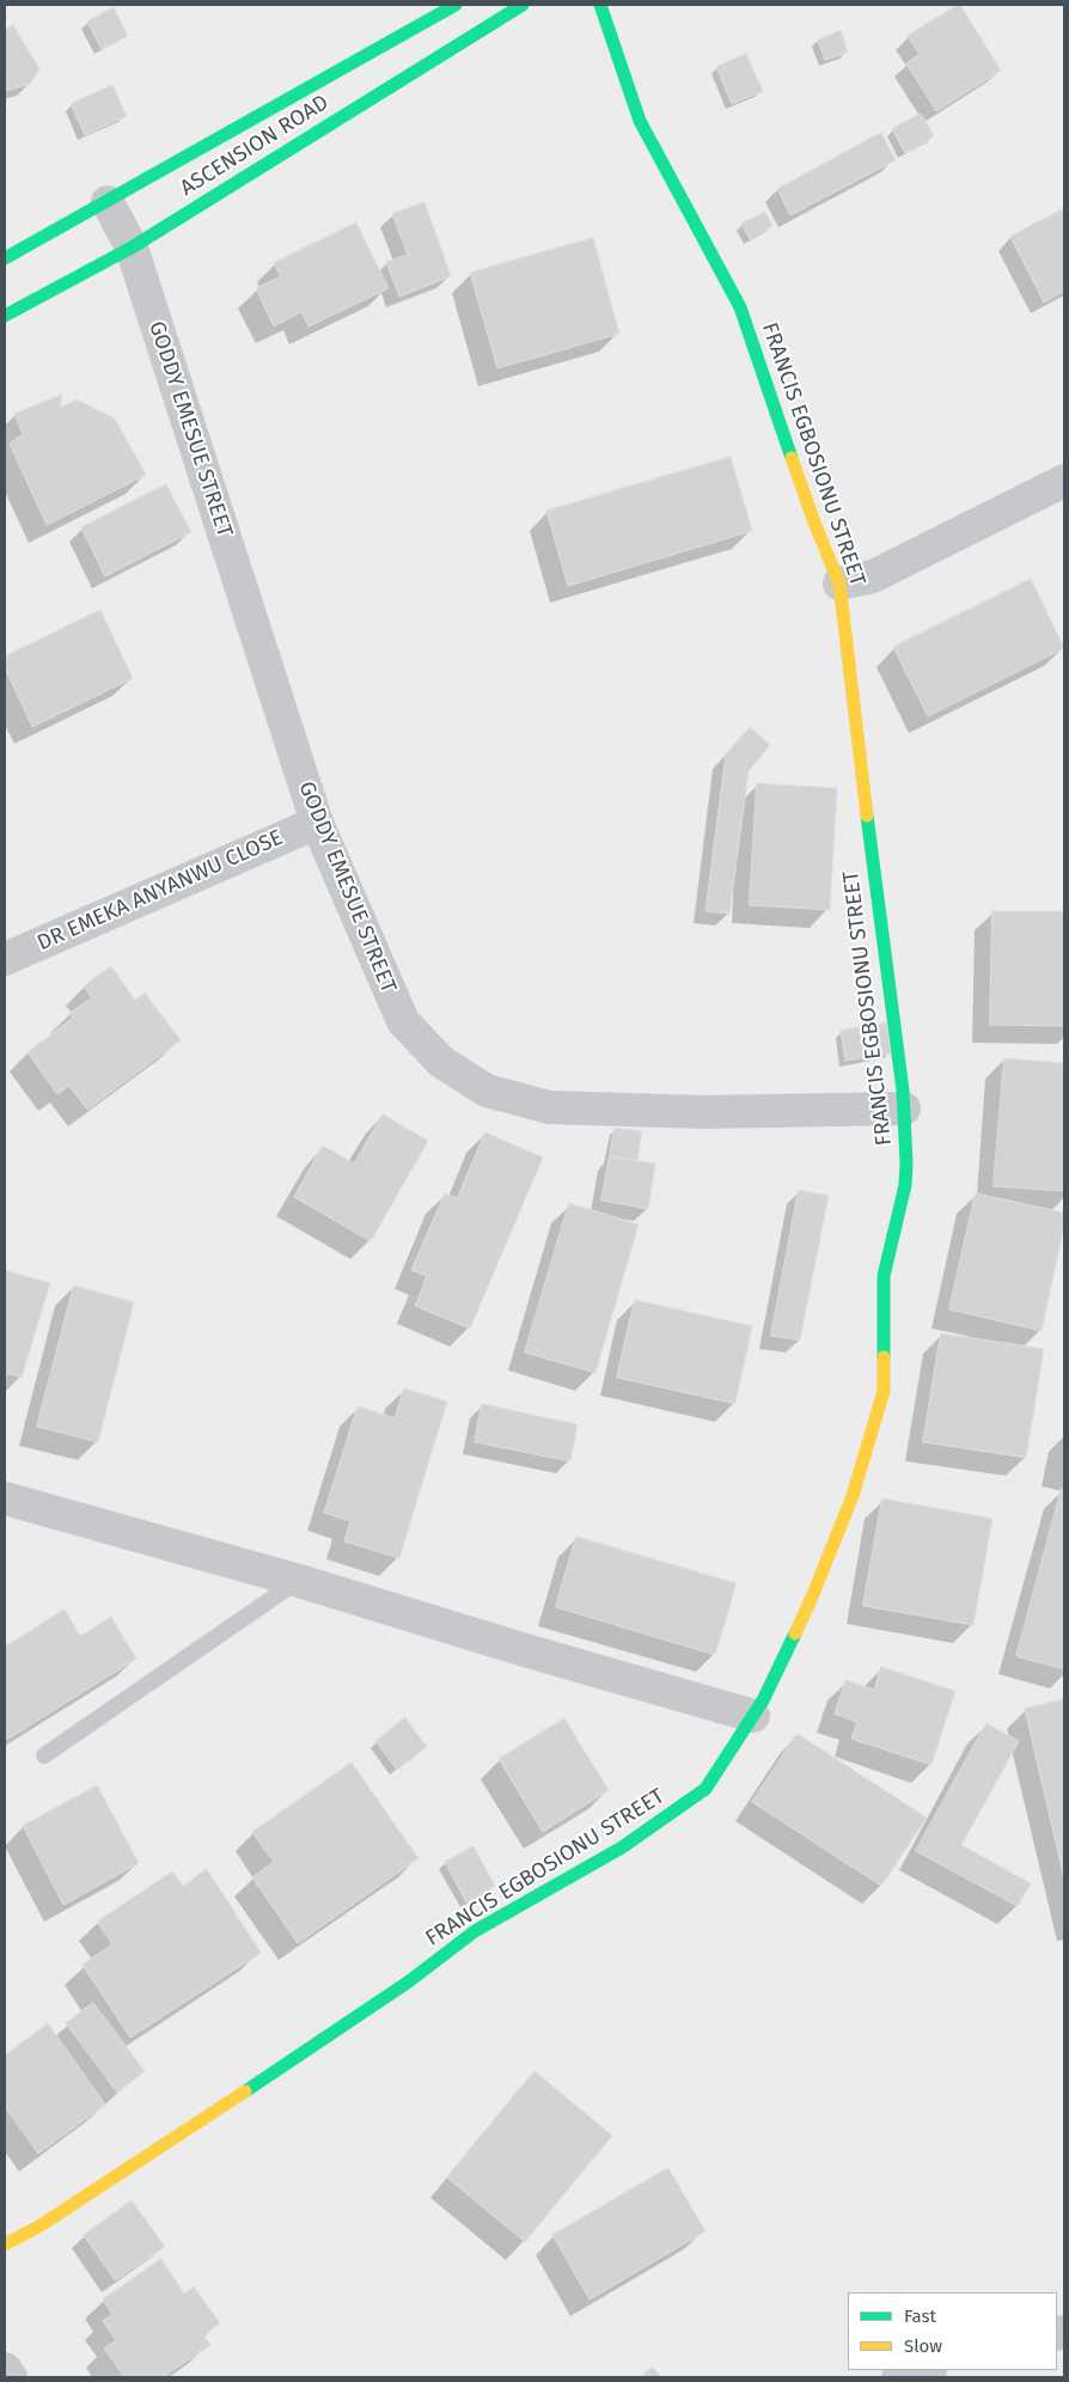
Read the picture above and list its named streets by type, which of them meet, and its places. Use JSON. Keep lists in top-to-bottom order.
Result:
{
  "streets": {
    "street": [
      "ASCENSION ROAD",
      "GODDY EMESUE STREET",
      "FRANCIS EGBOSIONU STREET",
      "DR EMEKA ANYANWU CLOSE"
    ]
  },
  "crossings": [
    ["ASCENSION ROAD", "GODDY EMESUE STREET"],
    ["GODDY EMESUE STREET", "FRANCIS EGBOSIONU STREET"],
    ["GODDY EMESUE STREET", "DR EMEKA ANYANWU CLOSE"]
  ],
  "legend": ["Fast", "Slow"]
}
